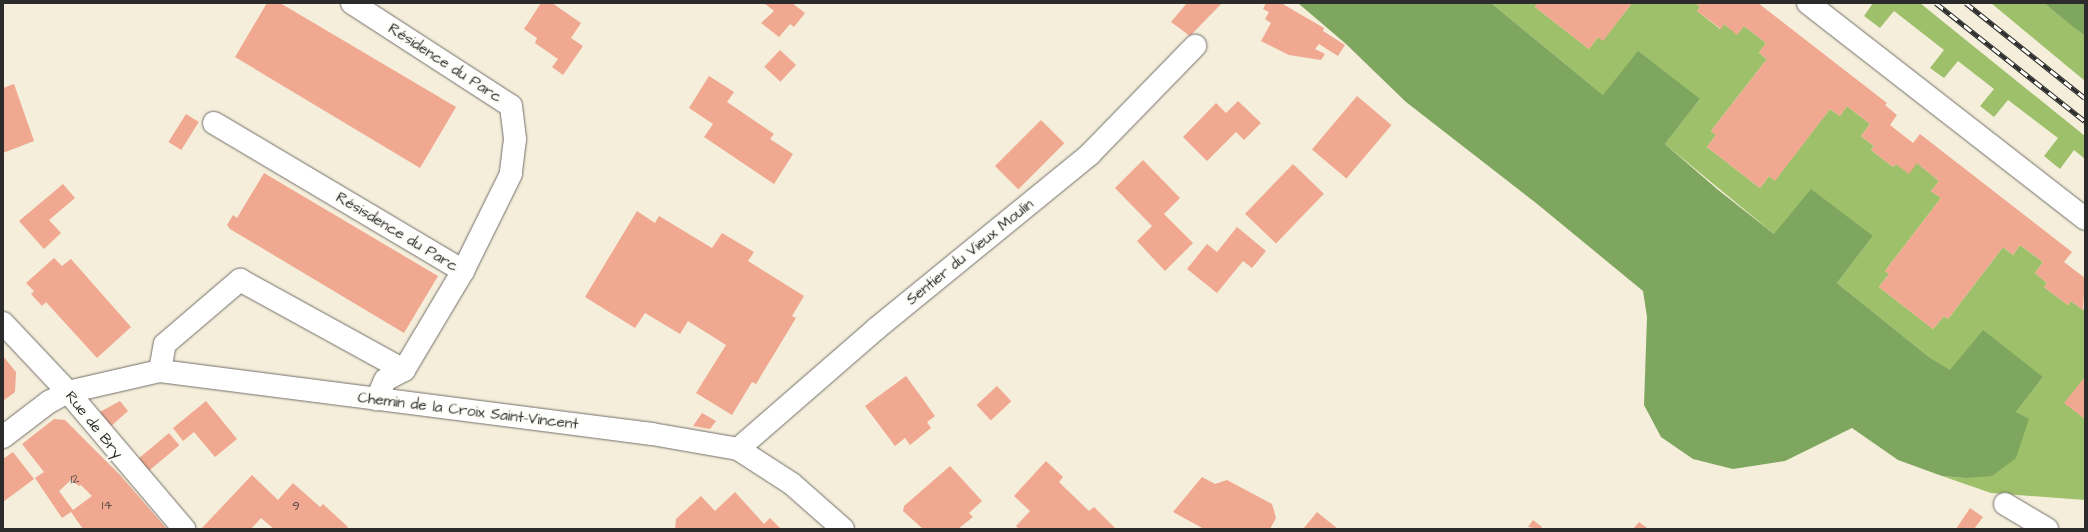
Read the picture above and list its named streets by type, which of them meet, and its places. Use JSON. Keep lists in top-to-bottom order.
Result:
{
  "streets": {
    "street": [
      "Résidence du Parc",
      "Résisdence du Parc",
      "Sentier du Vieux Moulin",
      "Chemin de la Croix Saint-Vincent",
      "Rue de Bry"
    ]
  },
  "crossings": [
    ["Résidence du Parc", "Résisdence du Parc"],
    ["Résisdence du Parc", "Chemin de la Croix Saint-Vincent"],
    ["Sentier du Vieux Moulin", "Chemin de la Croix Saint-Vincent"],
    ["Chemin de la Croix Saint-Vincent", "Rue de Bry"]
  ],
  "house_numbers": ["12", "14", "9"]
}
